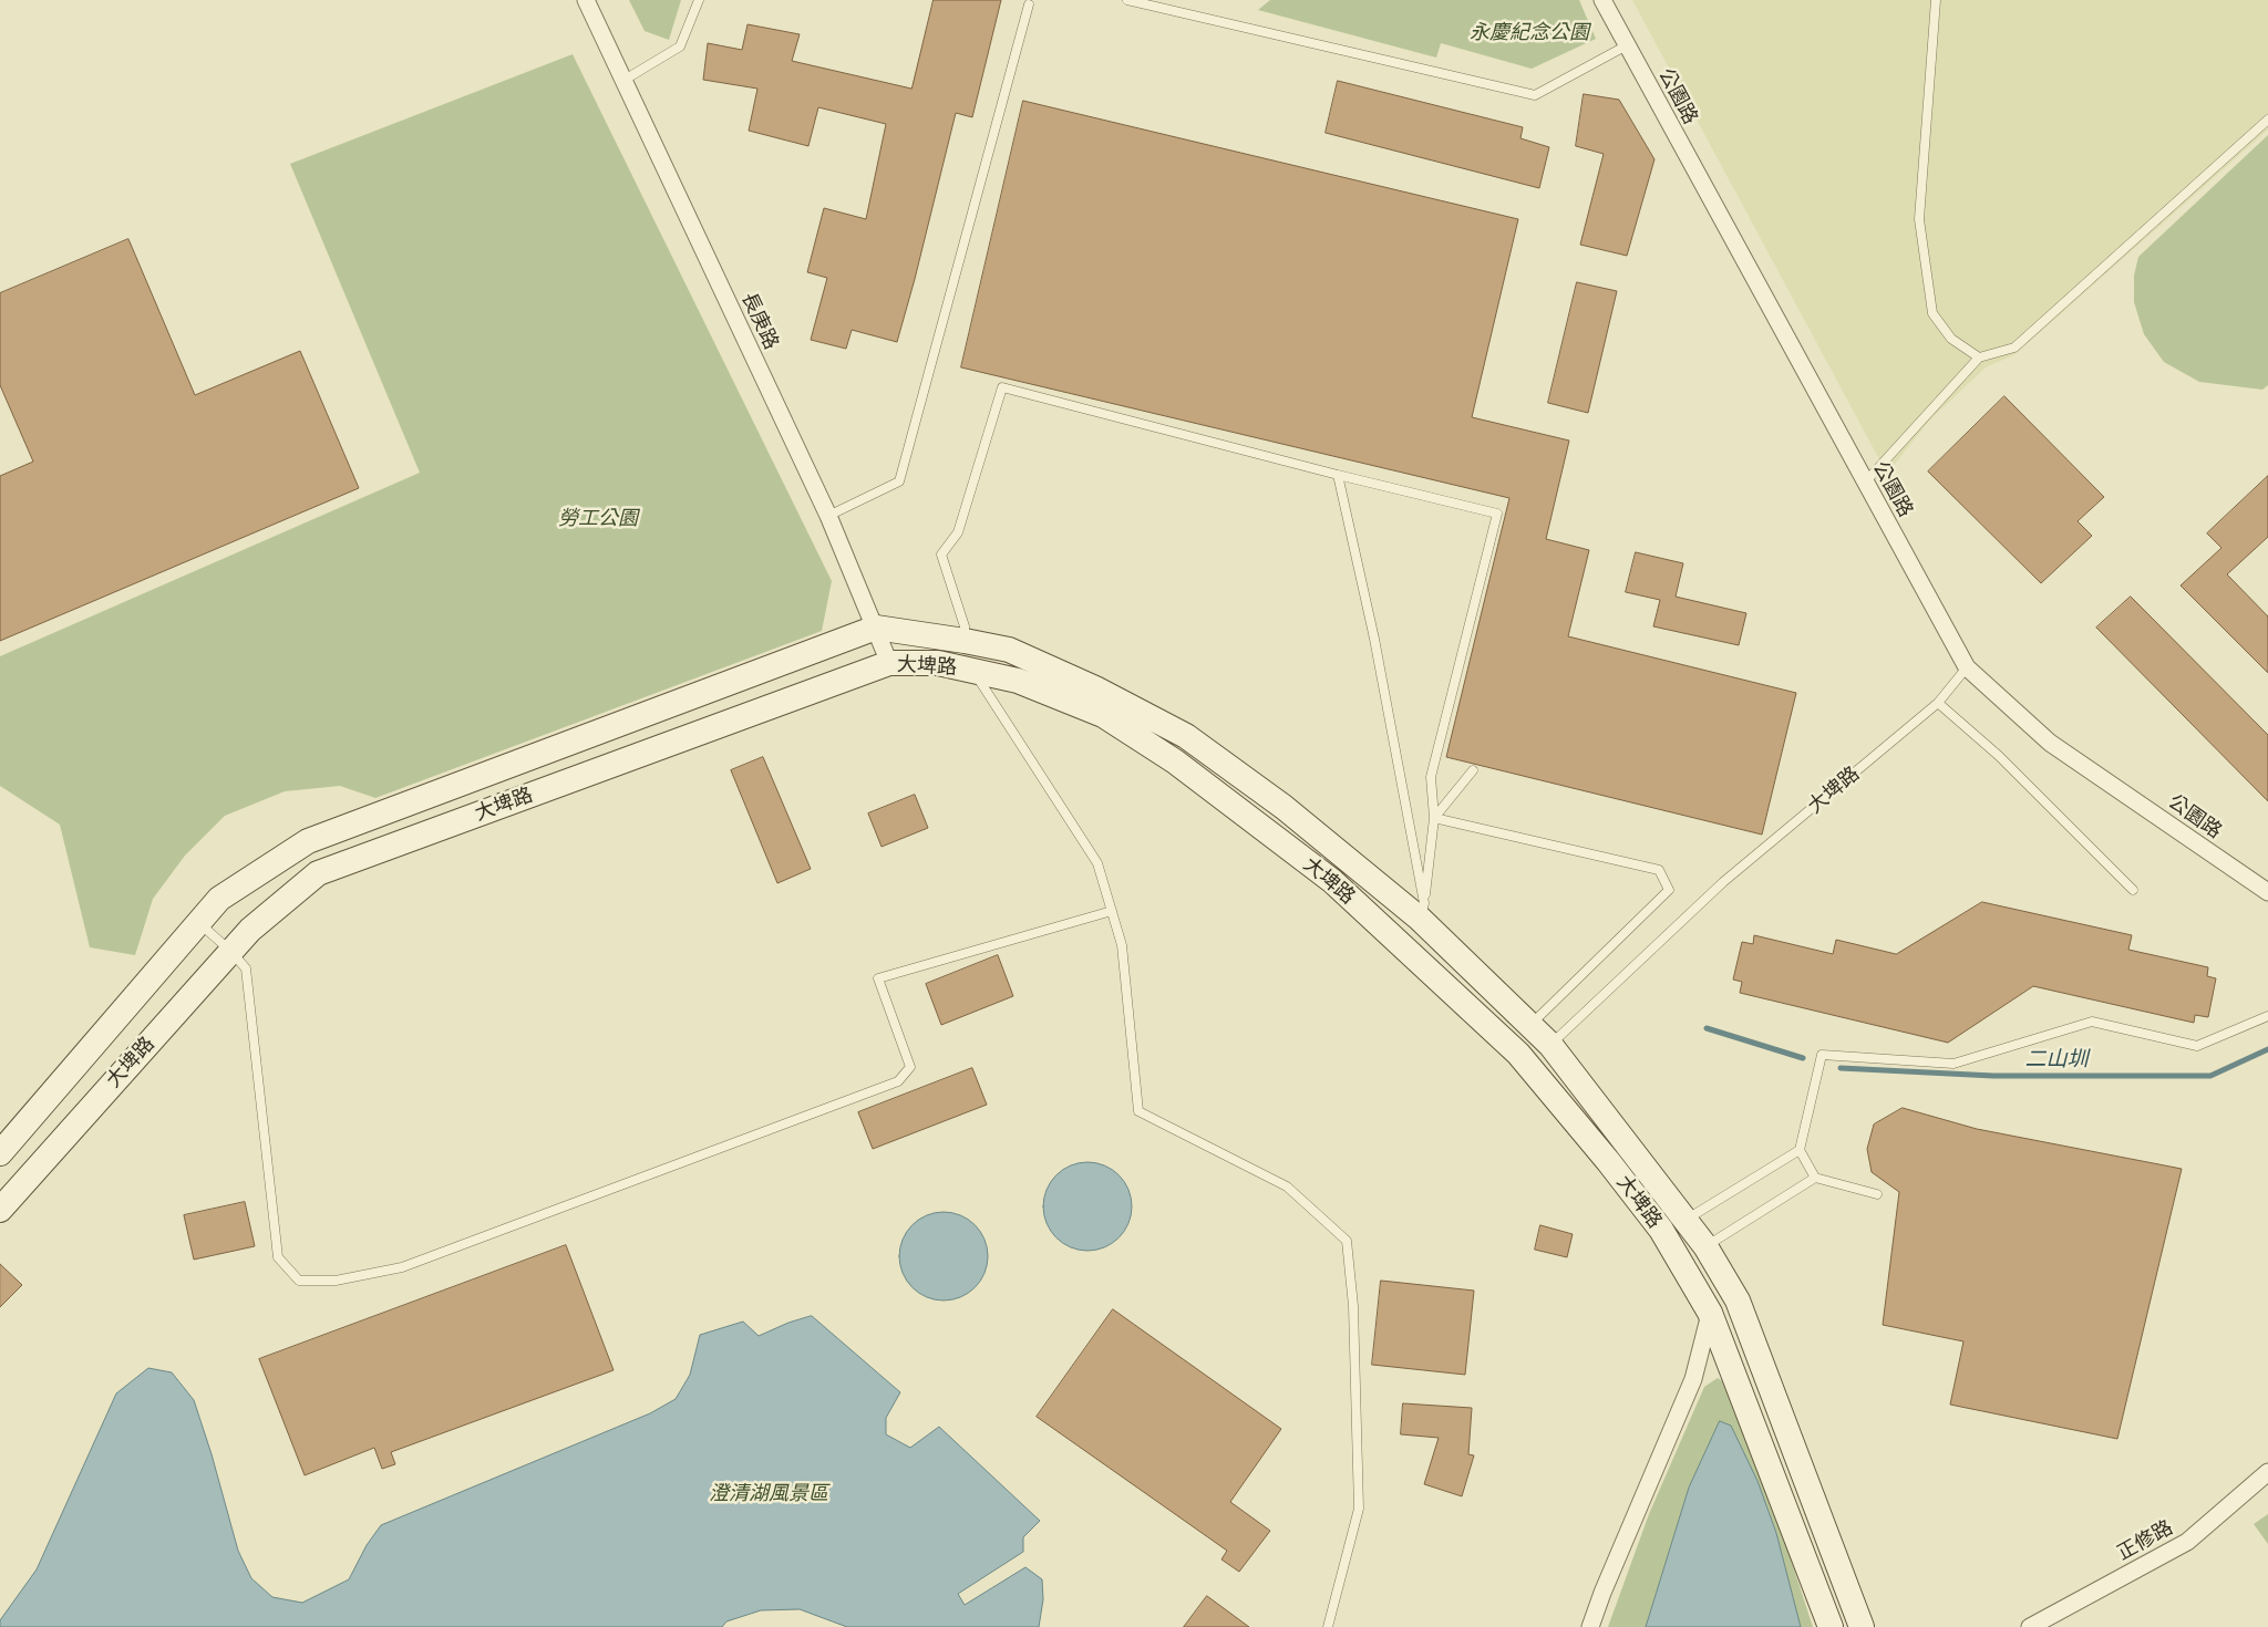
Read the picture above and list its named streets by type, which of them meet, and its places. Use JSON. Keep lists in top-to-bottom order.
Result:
{
  "streets": {
    "main road": ["大埤路"],
    "street": ["公園路", "長庚路", "正修路"]
  },
  "crossings": [
    ["公園路", "大埤路"],
    ["長庚路", "大埤路"]
  ],
  "water": ["二山圳"],
  "parks": ["永慶紀念公園", "勞工公園", "澄清湖風景區"]
}
